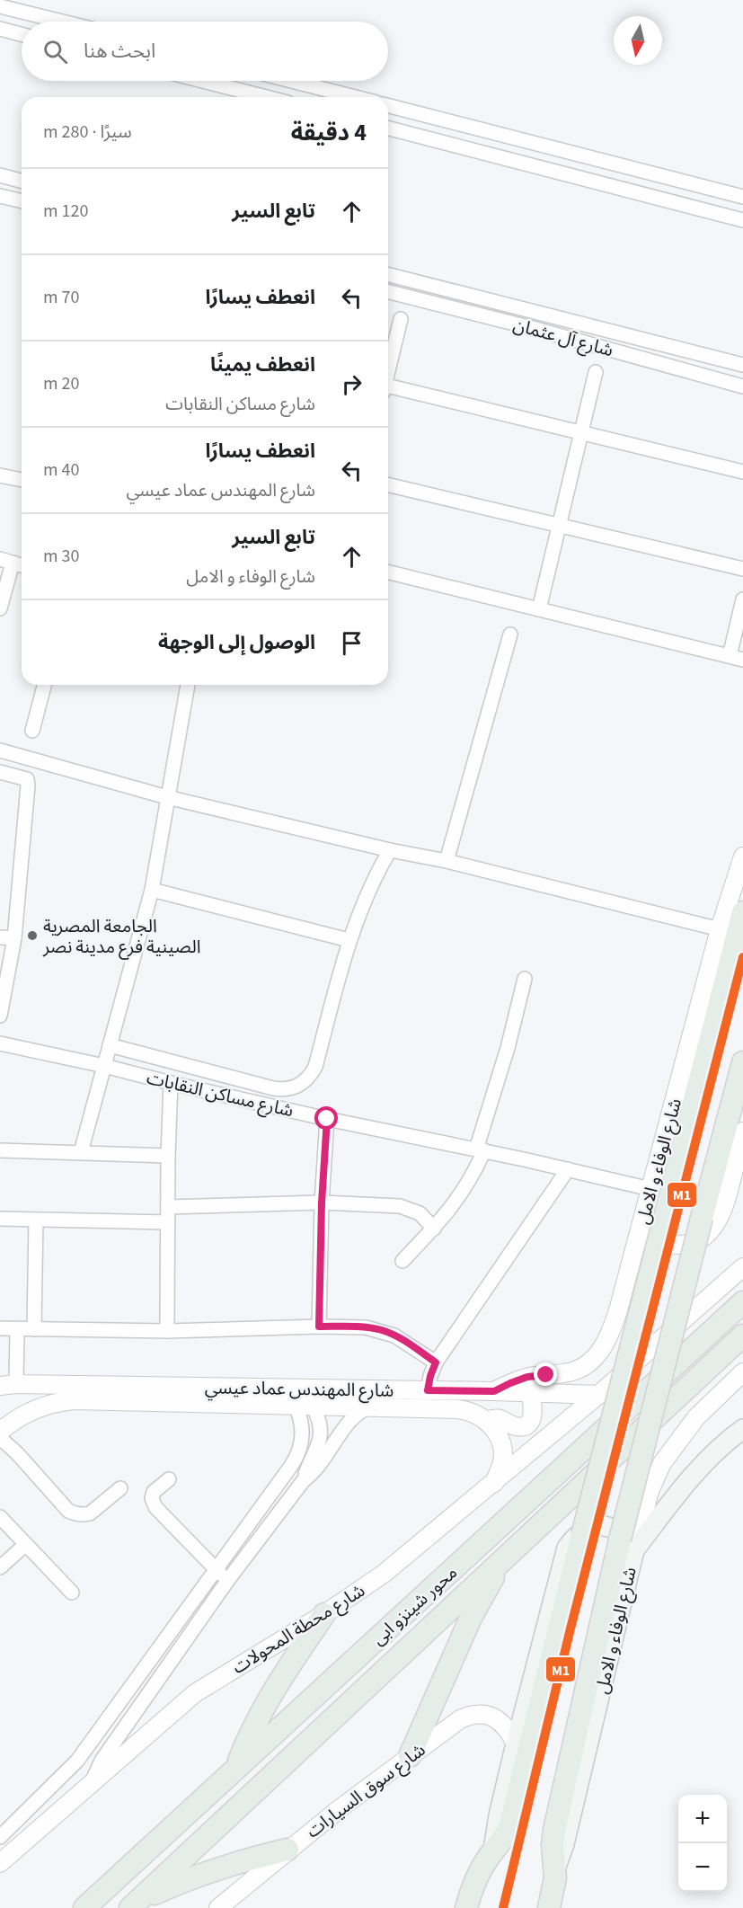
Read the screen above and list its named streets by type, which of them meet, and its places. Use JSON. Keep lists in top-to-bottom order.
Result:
{
  "streets": {
    "main road": ["شارع الوفاء و الامل", "محور شينزو ابى"],
    "street": [
      "شارع آل عثمان",
      "شارع مساكن النقابات",
      "شارع المهندس عماد عيسي",
      "شارع محطة المحولات",
      "شارع سوق السيارات"
    ]
  },
  "crossings": [
    ["شارع مساكن النقابات", "شارع الوفاء و الامل"],
    ["شارع الوفاء و الامل", "شارع المهندس عماد عيسي"],
    ["شارع الوفاء و الامل", "شارع سوق السيارات"],
    ["شارع المهندس عماد عيسي", "شارع محطة المحولات"]
  ],
  "places": ["الجامعة المصرية الصينية فرع مدينة نصر"],
  "lines": ["transit line M1"],
  "north": "bottom",
  "page": {
    "search": "ابحث هنا",
    "heading": ["4 دقيقة", "سيرًا · 280 m"],
    "list": [
      ["تابع السير", "120 m"],
      ["انعطف يسارًا", "70 m"],
      ["انعطف يمينًا", "شارع مساكن النقابات", "20 m"],
      ["انعطف يسارًا", "شارع المهندس عماد عيسي", "40 m"],
      ["تابع السير", "شارع الوفاء و الامل", "30 m"],
      "الوصول إلى الوجهة"
    ],
    "map_buttons": ["+", "−"]
  }
}
